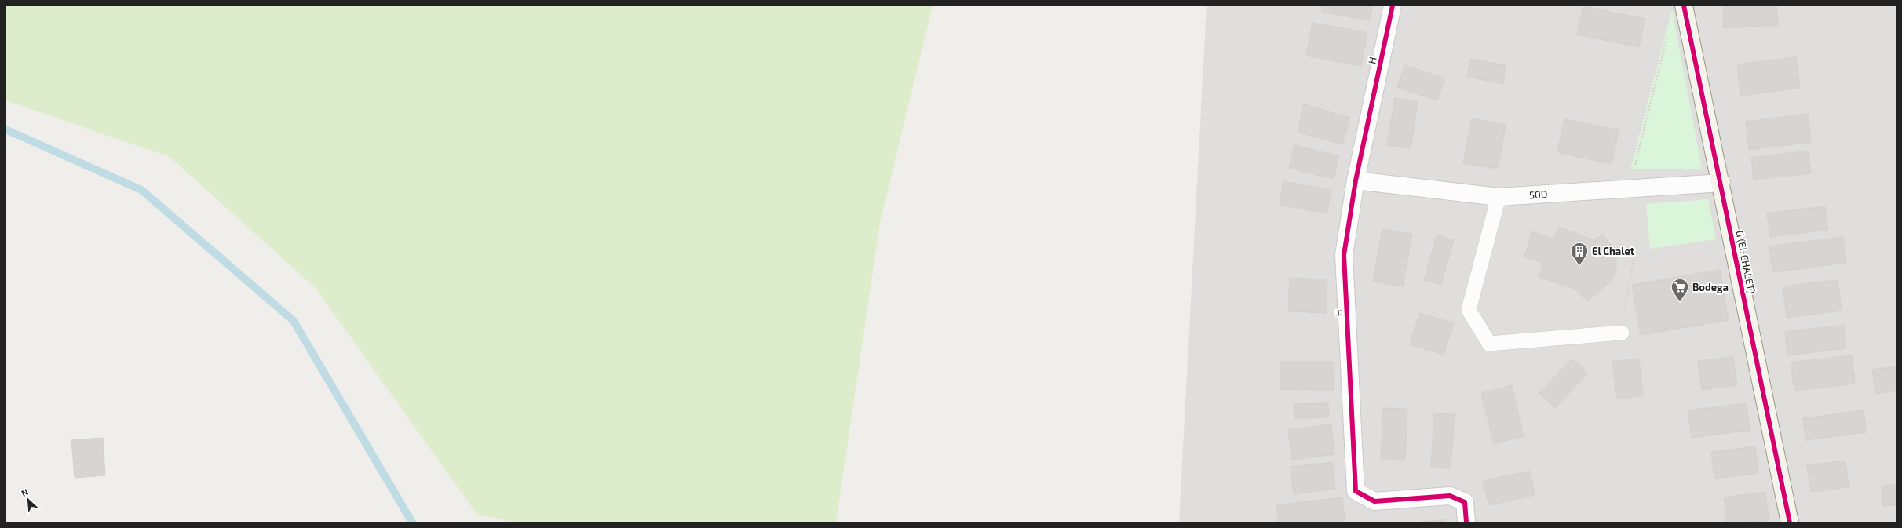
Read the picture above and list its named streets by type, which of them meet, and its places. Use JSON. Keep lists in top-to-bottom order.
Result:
{
  "streets": {
    "street": ["H", "50D", "G (EL CHALET)"]
  },
  "crossings": [
    ["H", "50D"],
    ["50D", "G (EL CHALET)"]
  ],
  "places": {
    "building": ["El Chalet"],
    "supermarket": ["Bodega"]
  },
  "north": "top left"
}
